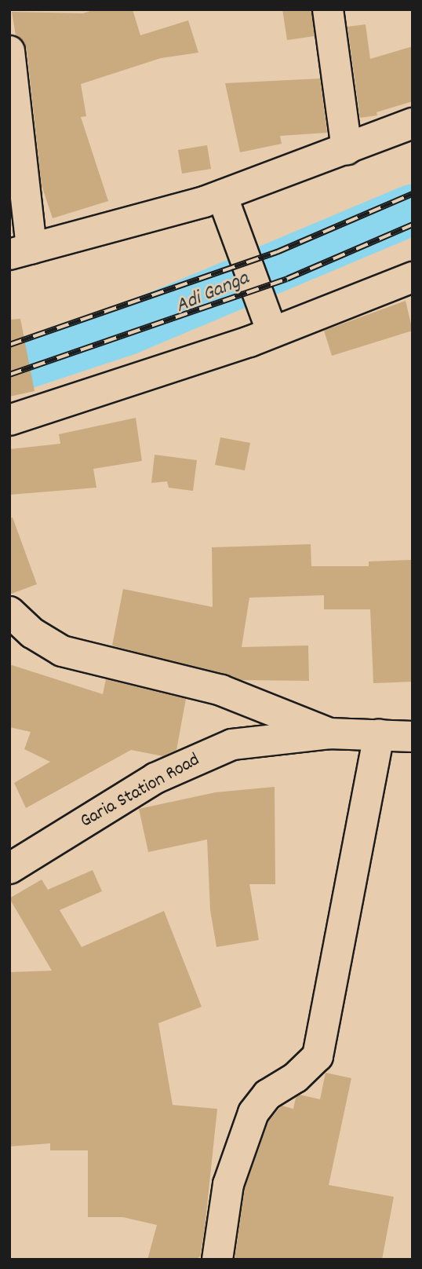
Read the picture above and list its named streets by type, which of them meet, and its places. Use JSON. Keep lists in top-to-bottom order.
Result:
{
  "streets": {
    "street": ["Garia Station Road"]
  },
  "water": ["Adi Ganga"]
}
